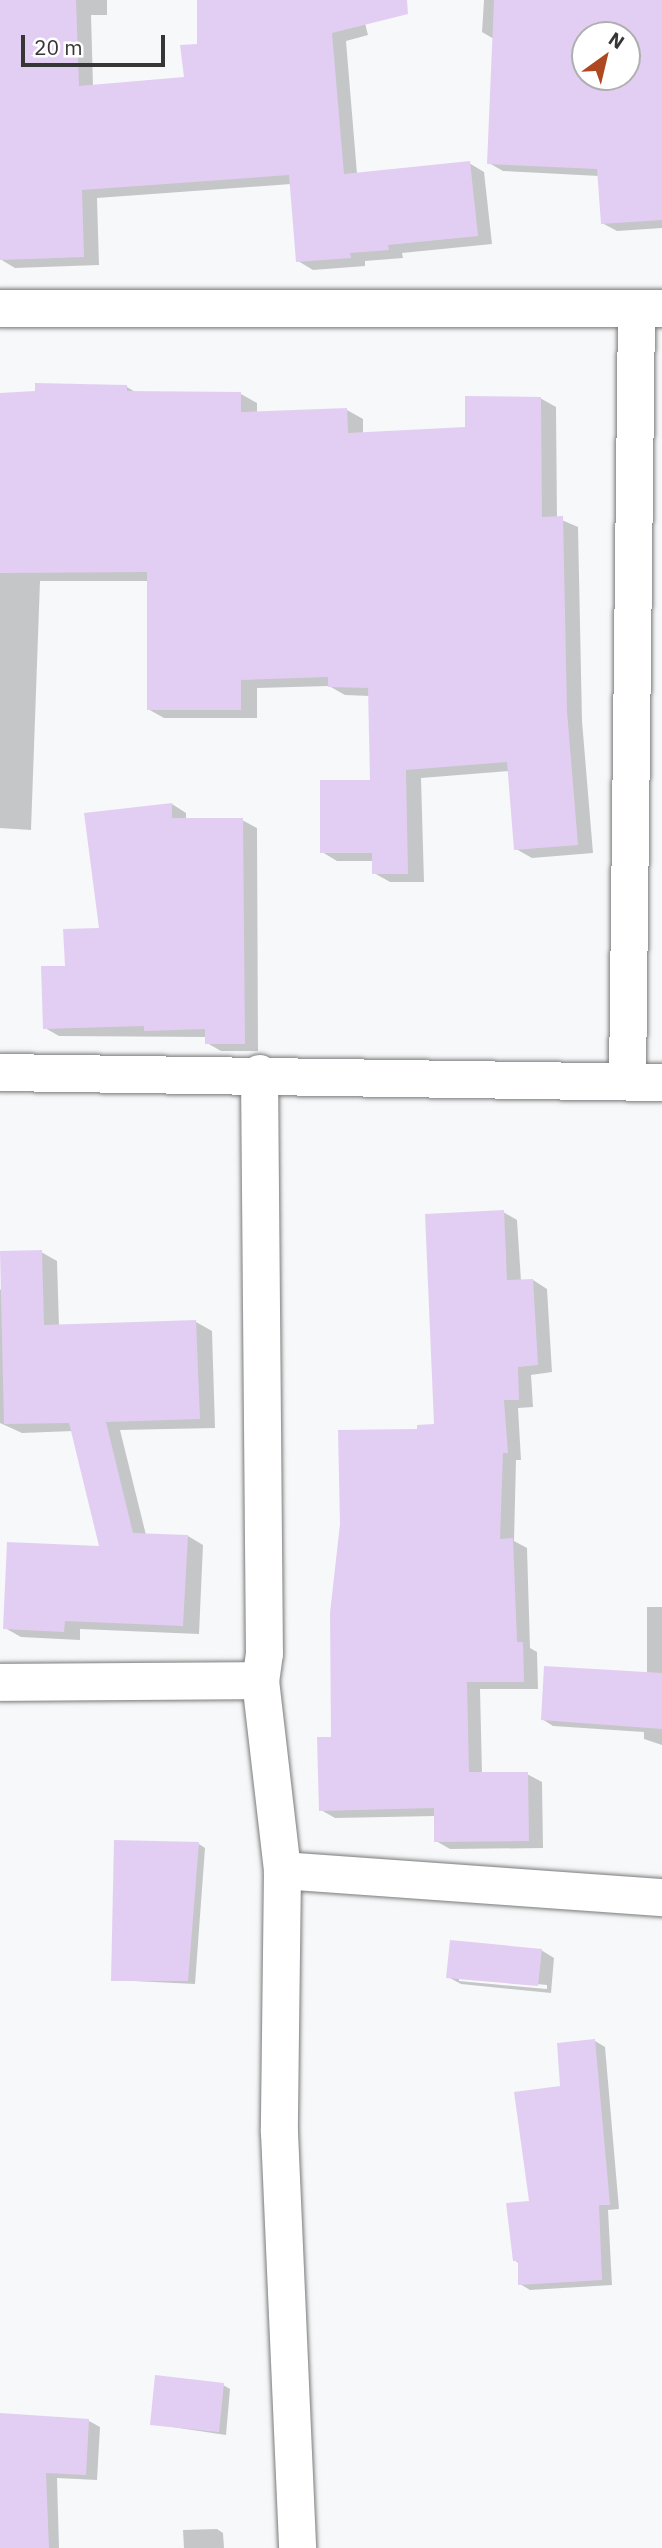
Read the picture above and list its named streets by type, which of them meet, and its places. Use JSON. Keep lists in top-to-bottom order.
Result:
{
  "scale_bar": "20 m",
  "north": "top right"
}
